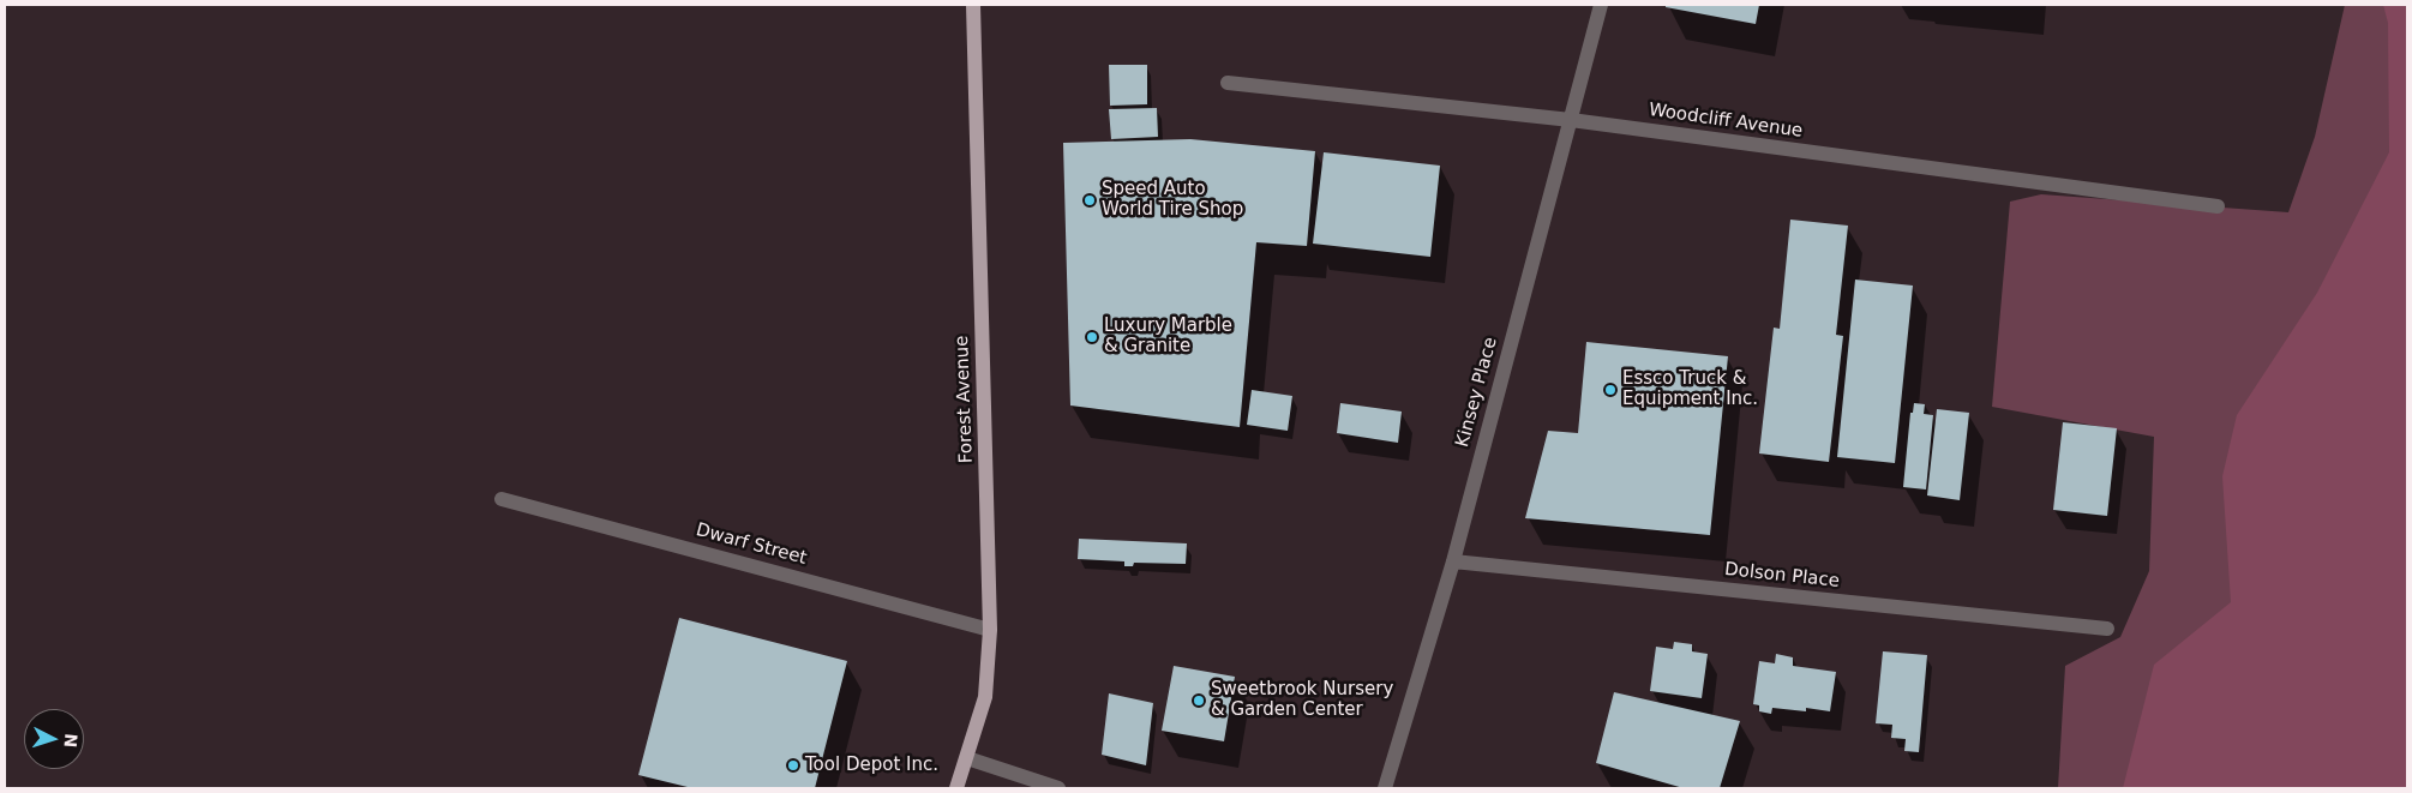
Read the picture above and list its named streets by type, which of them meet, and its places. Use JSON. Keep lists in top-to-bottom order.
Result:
{
  "streets": {
    "main road": ["Forest Avenue"],
    "street": [
      "Woodcliff Avenue",
      "Kinsey Place",
      "Dwarf Street",
      "Dolson Place"
    ]
  },
  "crossings": [
    ["Woodcliff Avenue", "Kinsey Place"],
    ["Kinsey Place", "Dolson Place"],
    ["Forest Avenue", "Dwarf Street"]
  ],
  "places": [
    "Speed Auto World Tire Shop",
    "Luxury Marble & Granite",
    "Essco Truck & Equipment Inc.",
    "Sweetbrook Nursery & Garden Center",
    "Tool Depot Inc."
  ],
  "north": "right"
}
